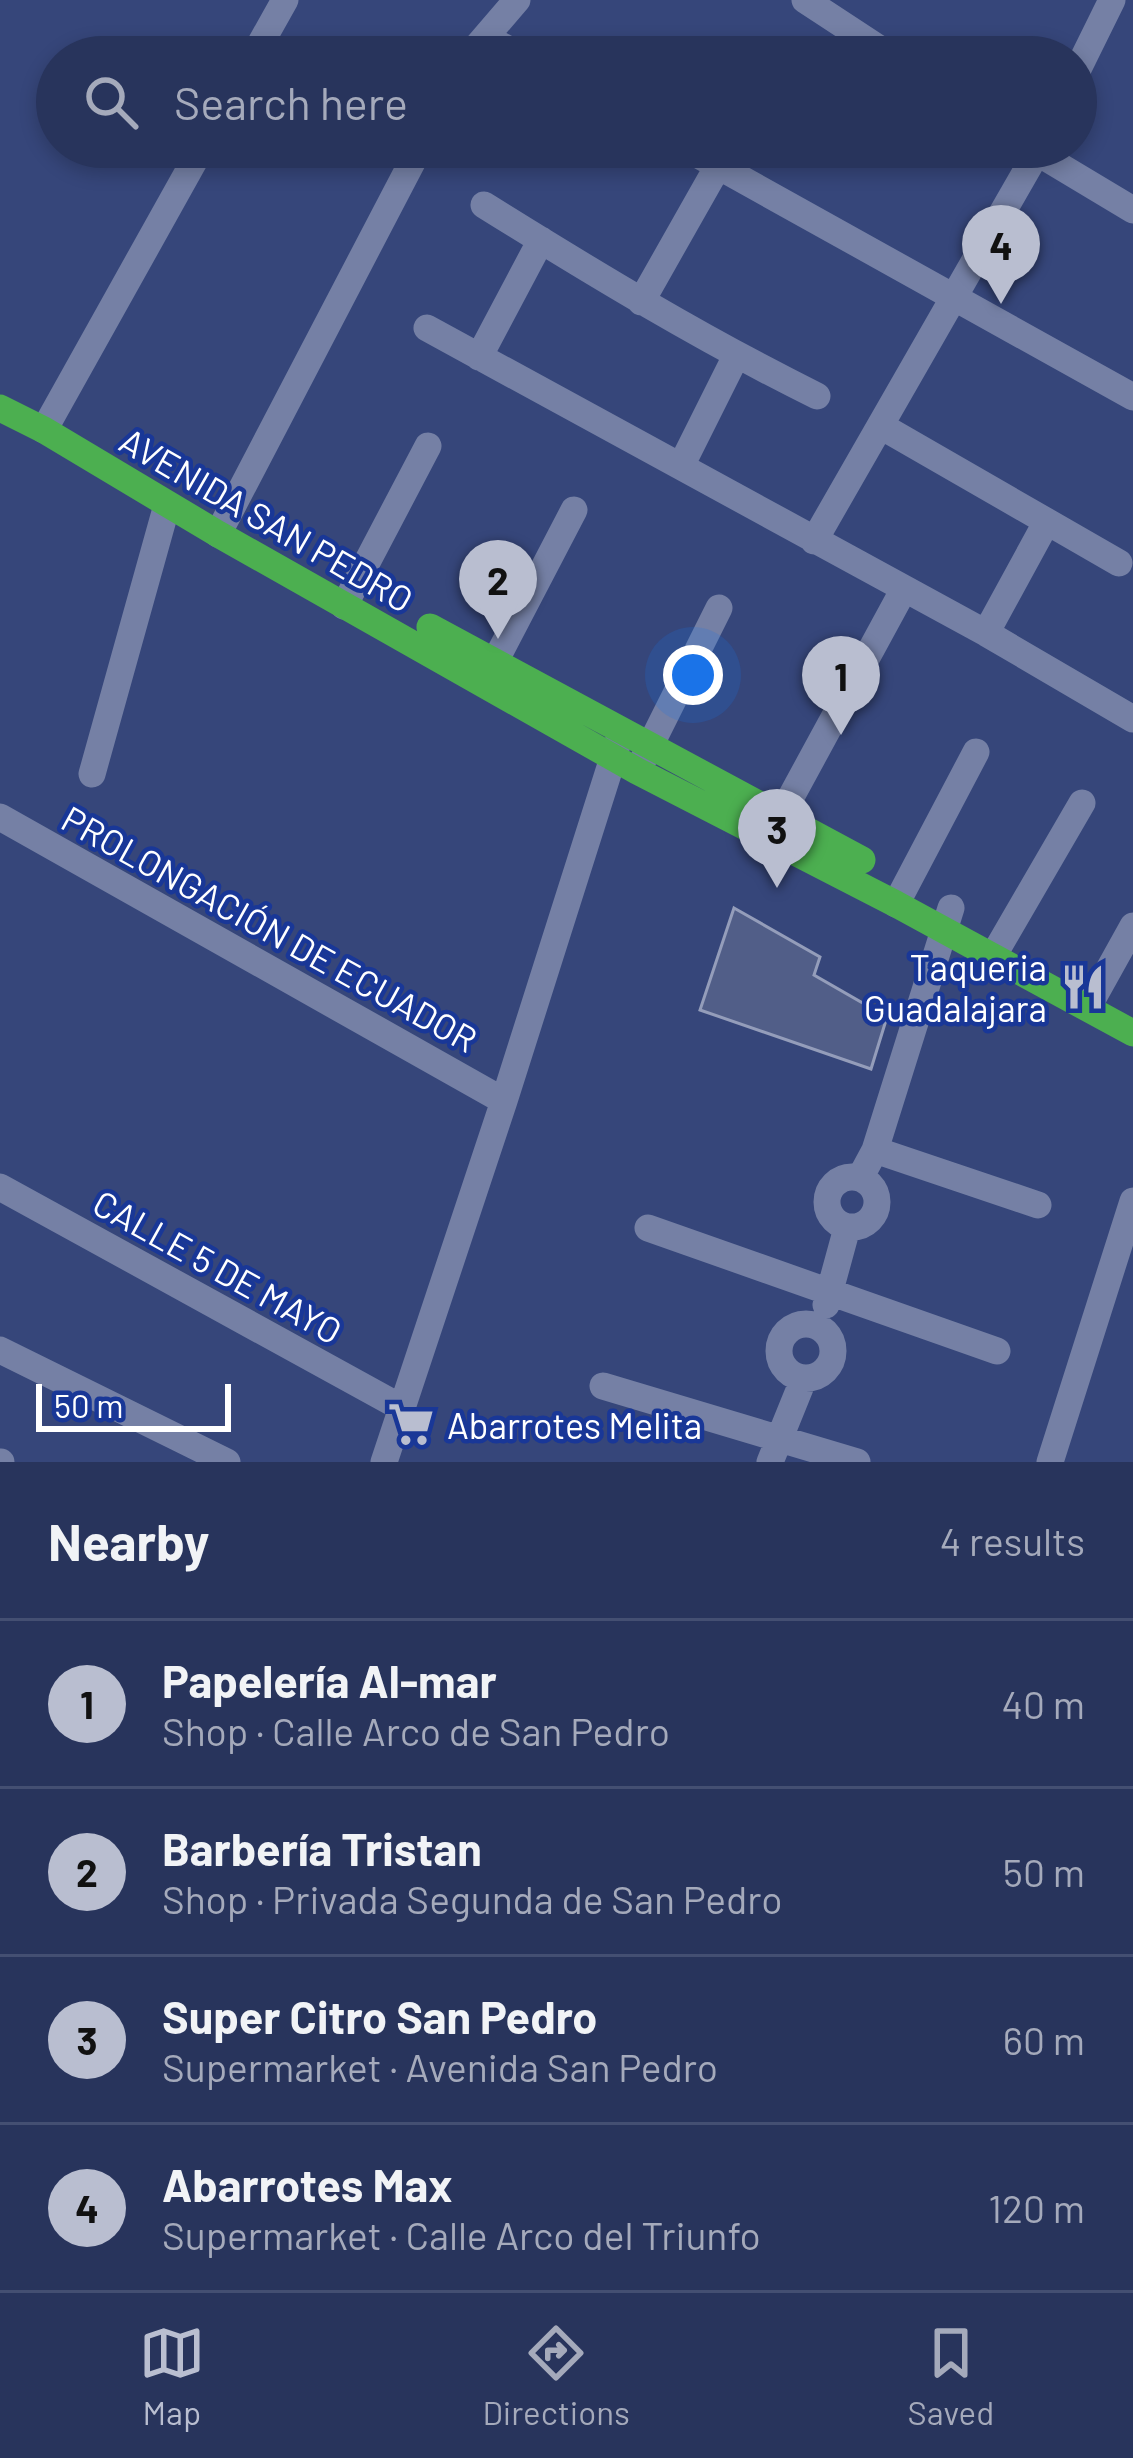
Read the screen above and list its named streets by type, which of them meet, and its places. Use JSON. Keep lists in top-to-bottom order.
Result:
{
  "streets": {
    "main road": ["AVENIDA SAN PEDRO"],
    "street": ["PROLONGACIÓN DE ECUADOR", "CALLE 5 DE MAYO"]
  },
  "places": {
    "restaurant": ["Taqueria Guadalajara"],
    "supermarket": ["Abarrotes Melita"]
  },
  "scale_bar": "50 m",
  "page": {
    "search": "Search here",
    "pins": [
      "4",
      "2",
      "1",
      "3"
    ],
    "scale": "50 m",
    "heading": ["Nearby", "4 results"],
    "list": [
      {
        "mark": "1",
        "name": "Papelería Al-mar",
        "note": "Shop · Calle Arco de San Pedro",
        "value": "40 m"
      },
      {
        "mark": "2",
        "name": "Barbería Tristan",
        "note": "Shop · Privada Segunda de San Pedro",
        "value": "50 m"
      },
      {
        "mark": "3",
        "name": "Super Citro San Pedro",
        "note": "Supermarket · Avenida San Pedro",
        "value": "60 m"
      },
      {
        "mark": "4",
        "name": "Abarrotes Max",
        "note": "Supermarket · Calle Arco del Triunfo",
        "value": "120 m"
      }
    ],
    "nav": ["Map", "Directions", "Saved"]
  }
}
